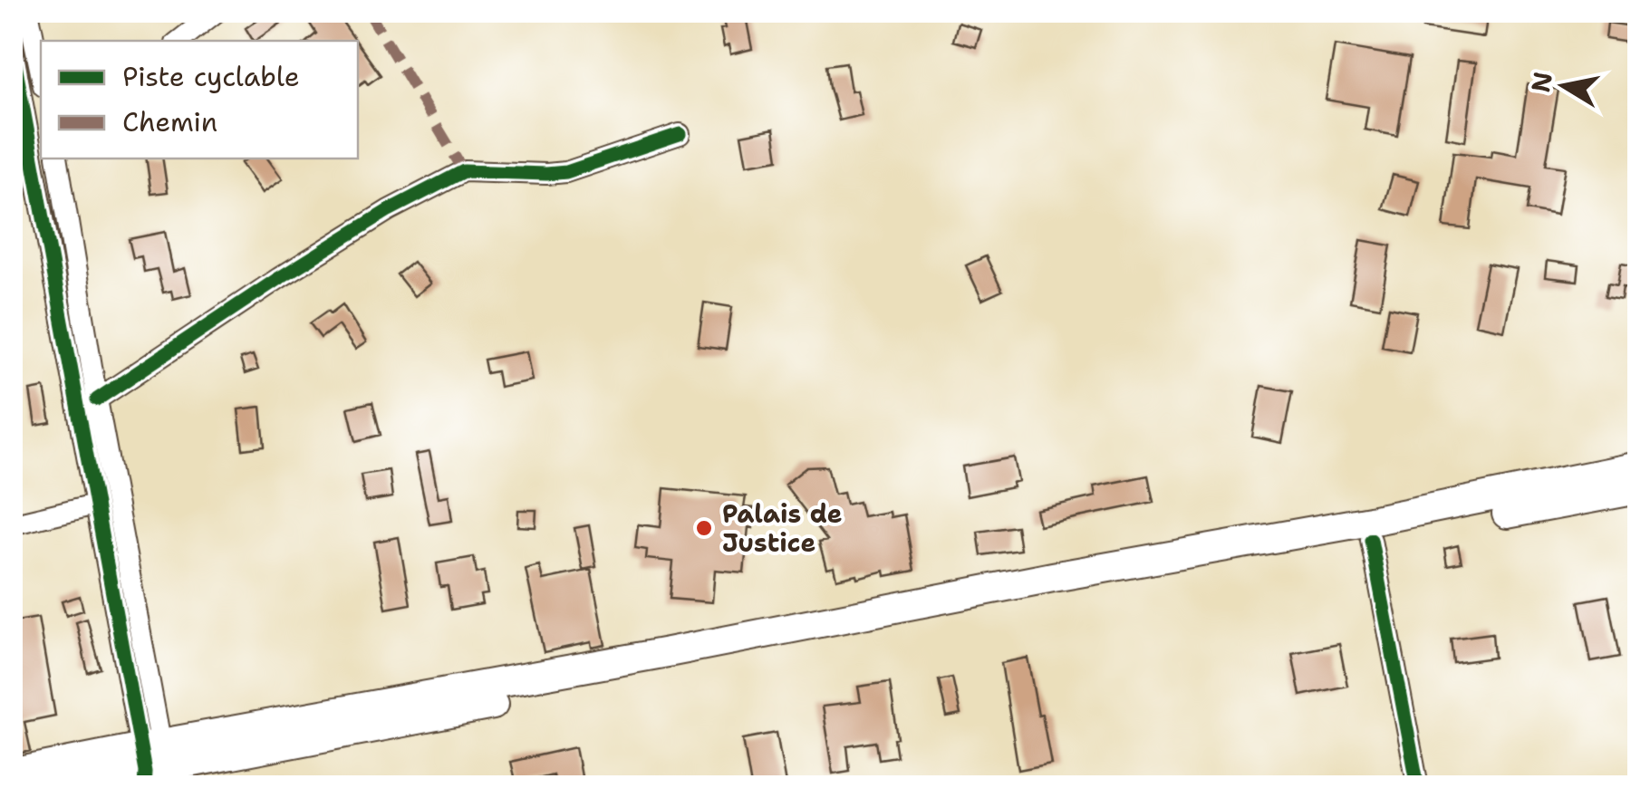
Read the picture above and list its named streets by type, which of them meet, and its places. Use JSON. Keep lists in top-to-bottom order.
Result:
{
  "places": ["Palais de Justice"],
  "legend": ["Piste cyclable", "Chemin"],
  "north": "left"
}
